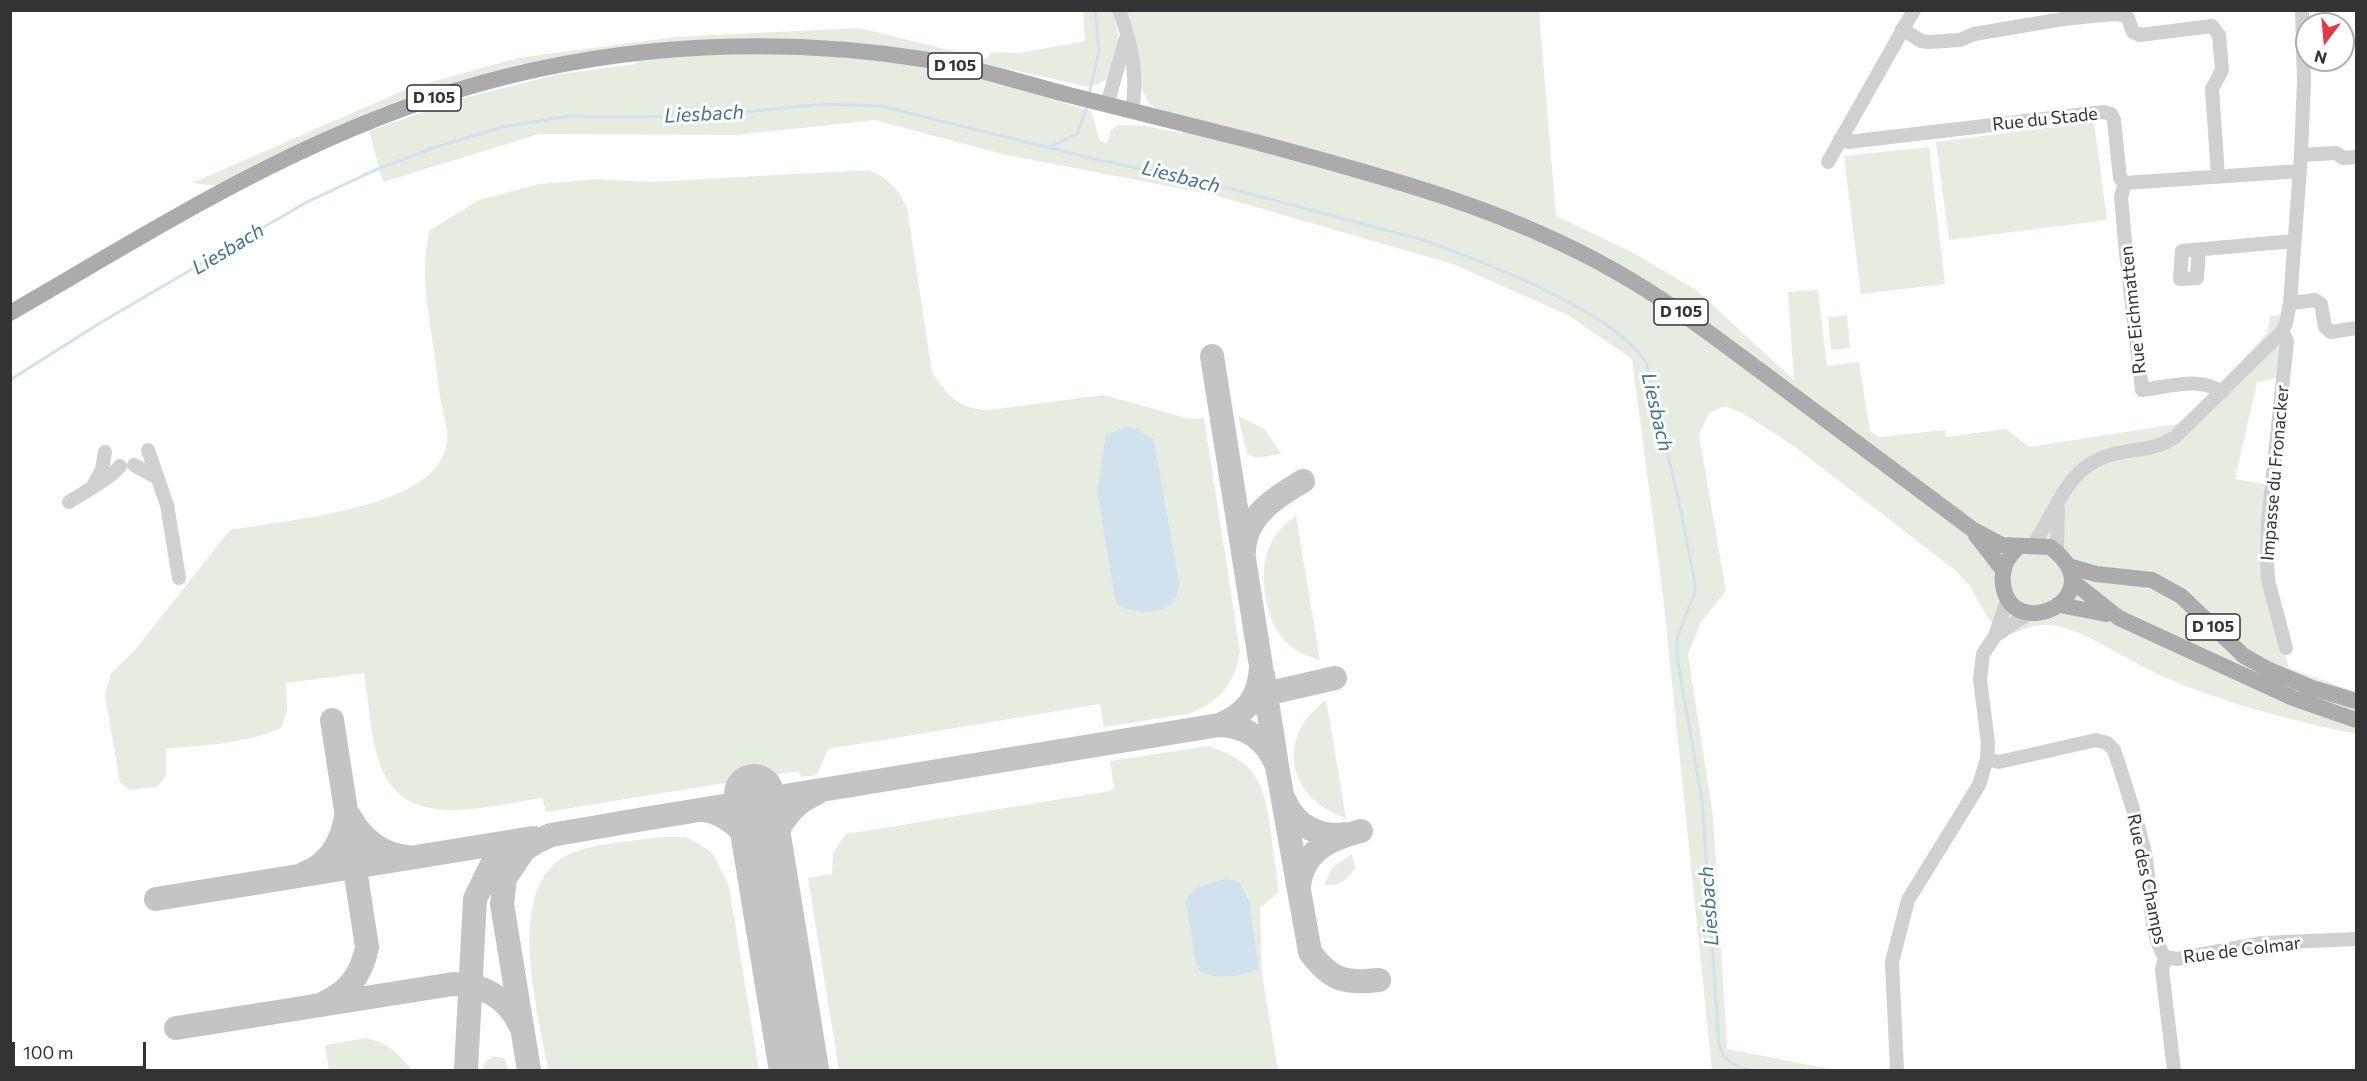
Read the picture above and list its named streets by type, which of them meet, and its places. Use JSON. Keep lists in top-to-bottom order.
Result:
{
  "streets": {
    "main road": ["D 105"],
    "street": [
      "Rue du Stade",
      "Rue Eichmatten",
      "Impasse du Fronacker",
      "Rue des Champs",
      "Rue de Colmar"
    ]
  },
  "crossings": [
    ["Rue du Stade", "Rue Eichmatten"],
    ["Rue des Champs", "Rue de Colmar"]
  ],
  "water": ["Liesbach"],
  "scale_bar": "100 m",
  "north": "bottom"
}
